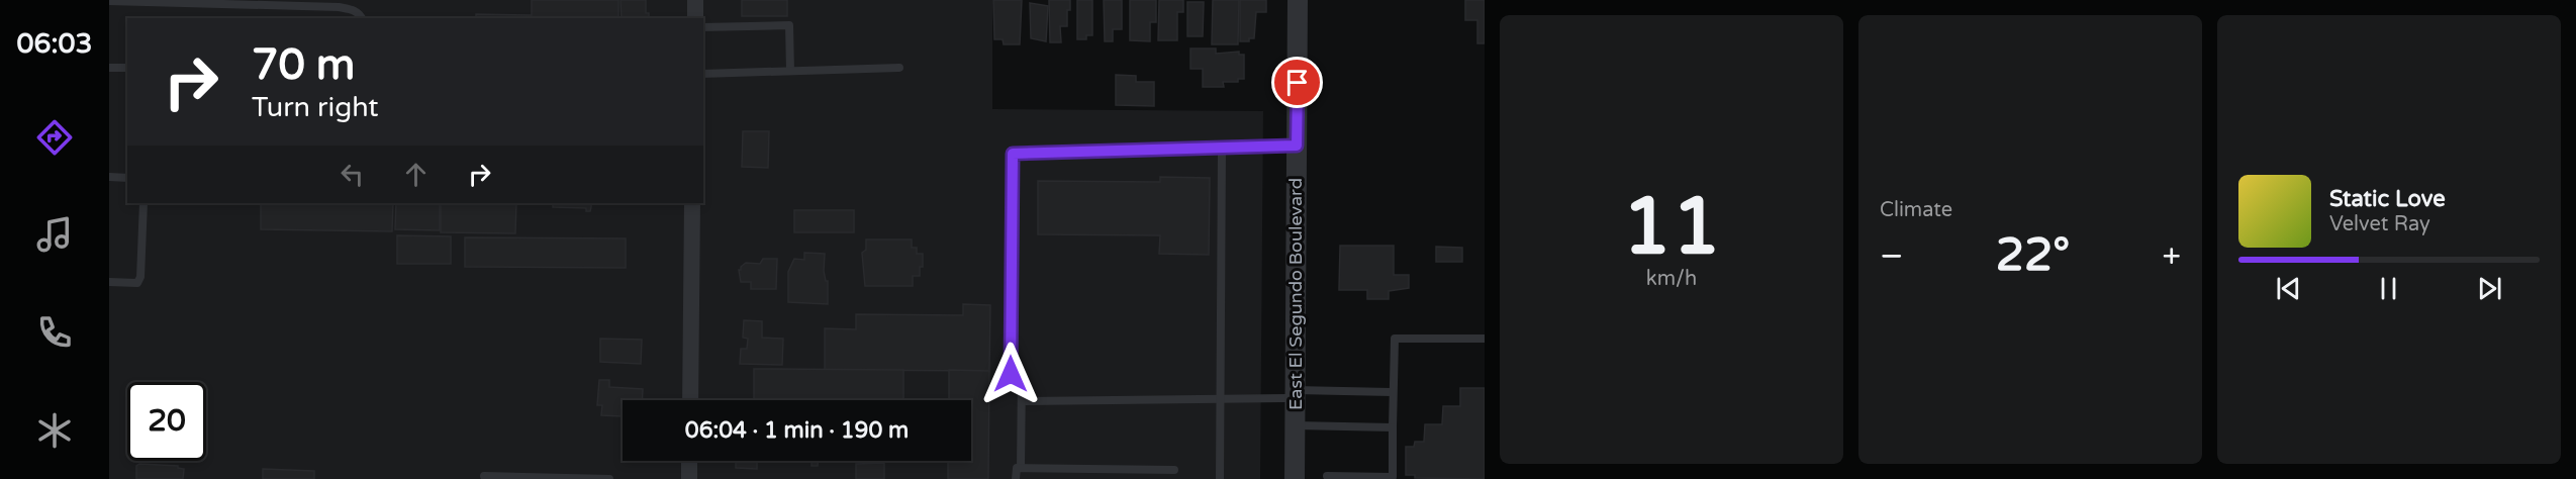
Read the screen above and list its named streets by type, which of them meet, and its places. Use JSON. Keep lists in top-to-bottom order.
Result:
{
  "streets": {
    "street": ["East El Segundo Boulevard"]
  },
  "page": {
    "tabs": "06:03",
    "tile": [
      ["11", "km/h"],
      "Climate"
    ],
    "turn": ["70 m", "Turn right"],
    "song": ["Static Love", "Velvet Ray"],
    "heat": ["−", "22°", "+"],
    "limit": "20",
    "trip": "06:04 · 1 min · 190 m"
  }
}
